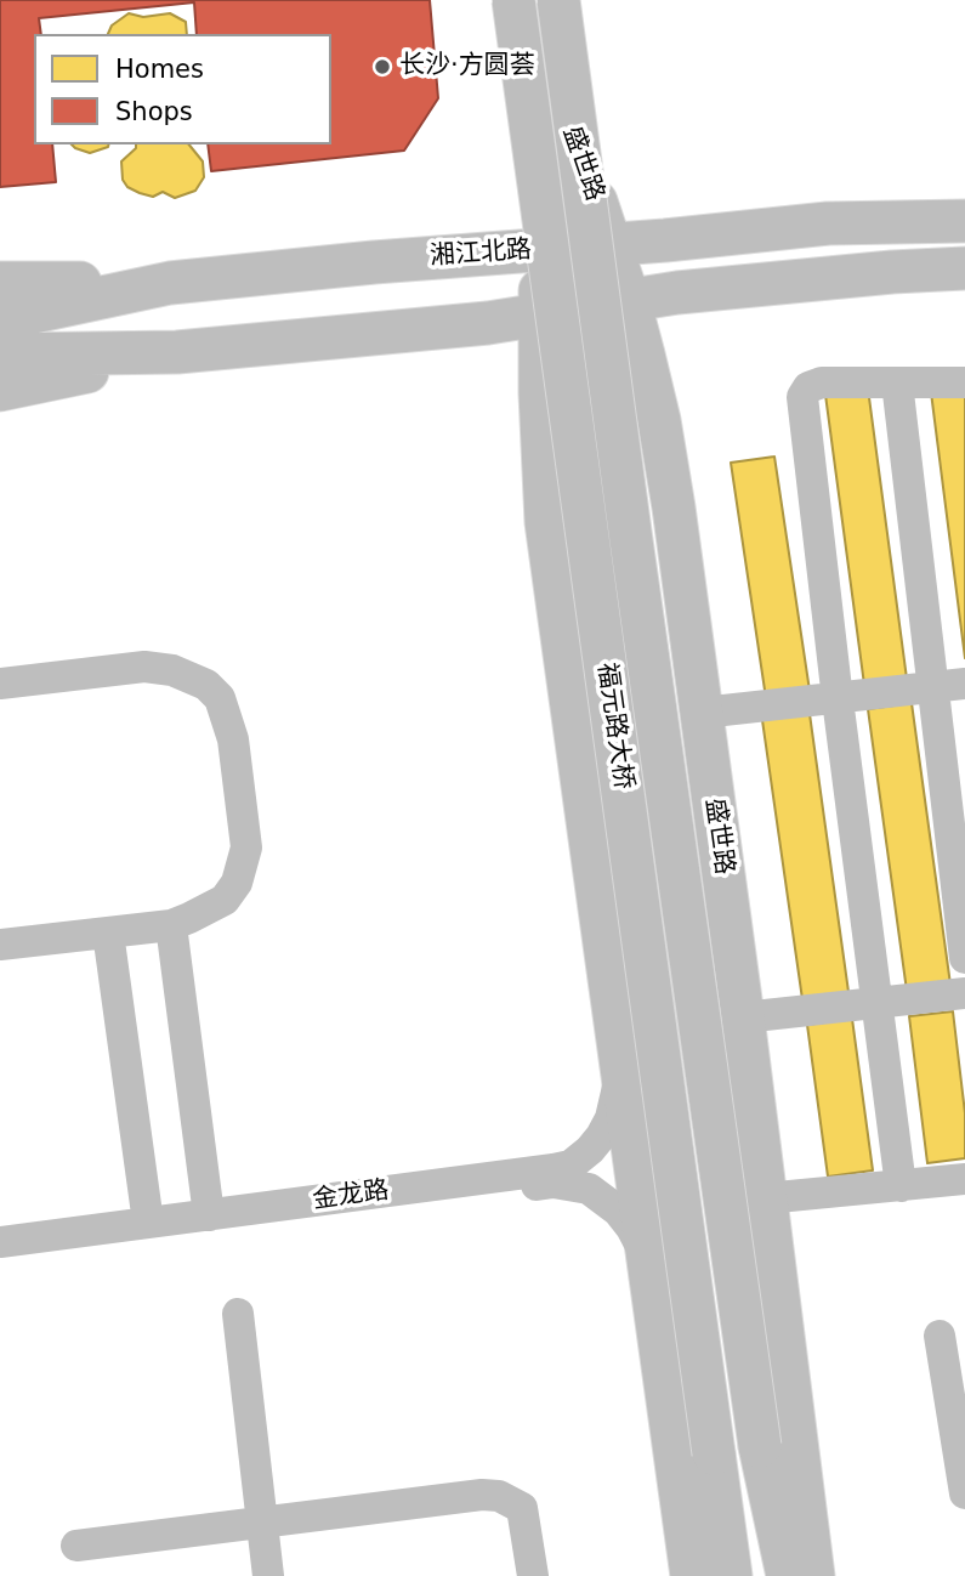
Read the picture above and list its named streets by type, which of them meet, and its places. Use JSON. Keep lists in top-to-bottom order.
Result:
{
  "streets": {
    "main road": ["盛世路", "湘江北路", "福元路大桥"],
    "street": ["金龙路"]
  },
  "crossings": [
    ["盛世路", "湘江北路"],
    ["盛世路", "金龙路"]
  ],
  "places": ["长沙·方圆荟"],
  "legend": ["Homes", "Shops"]
}
